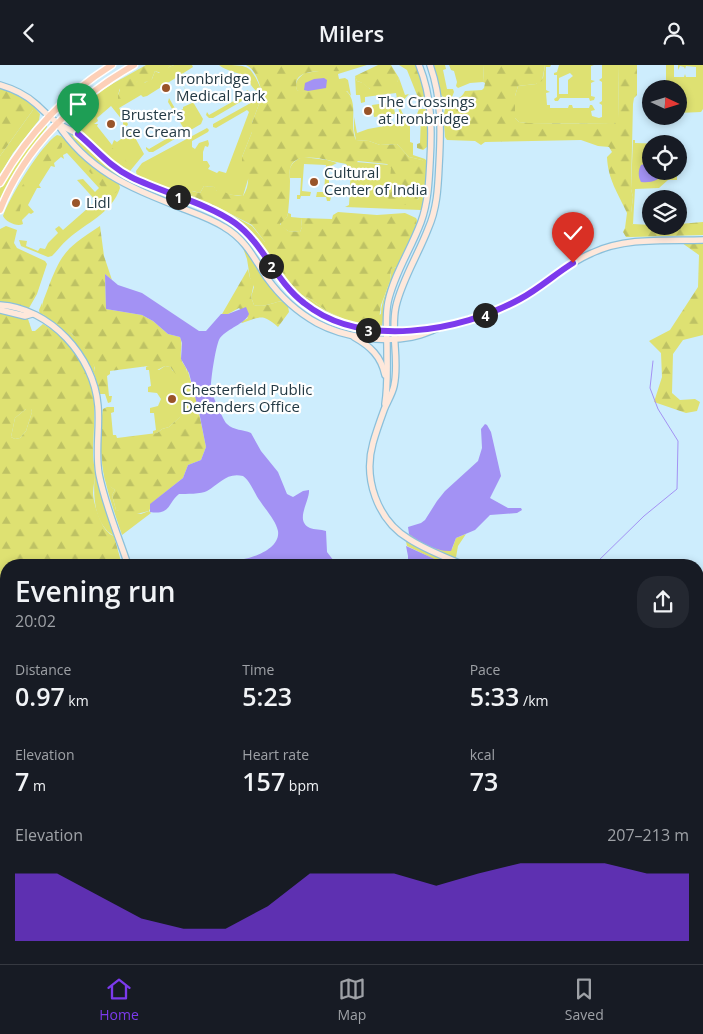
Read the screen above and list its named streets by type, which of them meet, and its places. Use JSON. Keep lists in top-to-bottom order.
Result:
{
  "places": [
    "Ironbridge Medical Park",
    "The Crossings at Ironbridge",
    "Bruster's Ice Cream",
    "Cultural Center of India",
    "Lidl",
    "Chesterfield Public Defenders Office"
  ],
  "north": "right",
  "page": {
    "header": "Milers",
    "pins": [
      "1",
      "2",
      "4",
      "3"
    ],
    "heading": ["Evening run", "20:02"],
    "stats": [
      ["Distance", "0.97 km"],
      ["Time", "5:23"],
      ["Pace", "5:33 /km"],
      ["Elevation", "7 m"],
      ["Heart rate", "157 bpm"],
      ["kcal", "73"]
    ],
    "chart": ["Elevation", "207–213 m"],
    "tabs": ["Home", "Map", "Saved"]
  }
}
